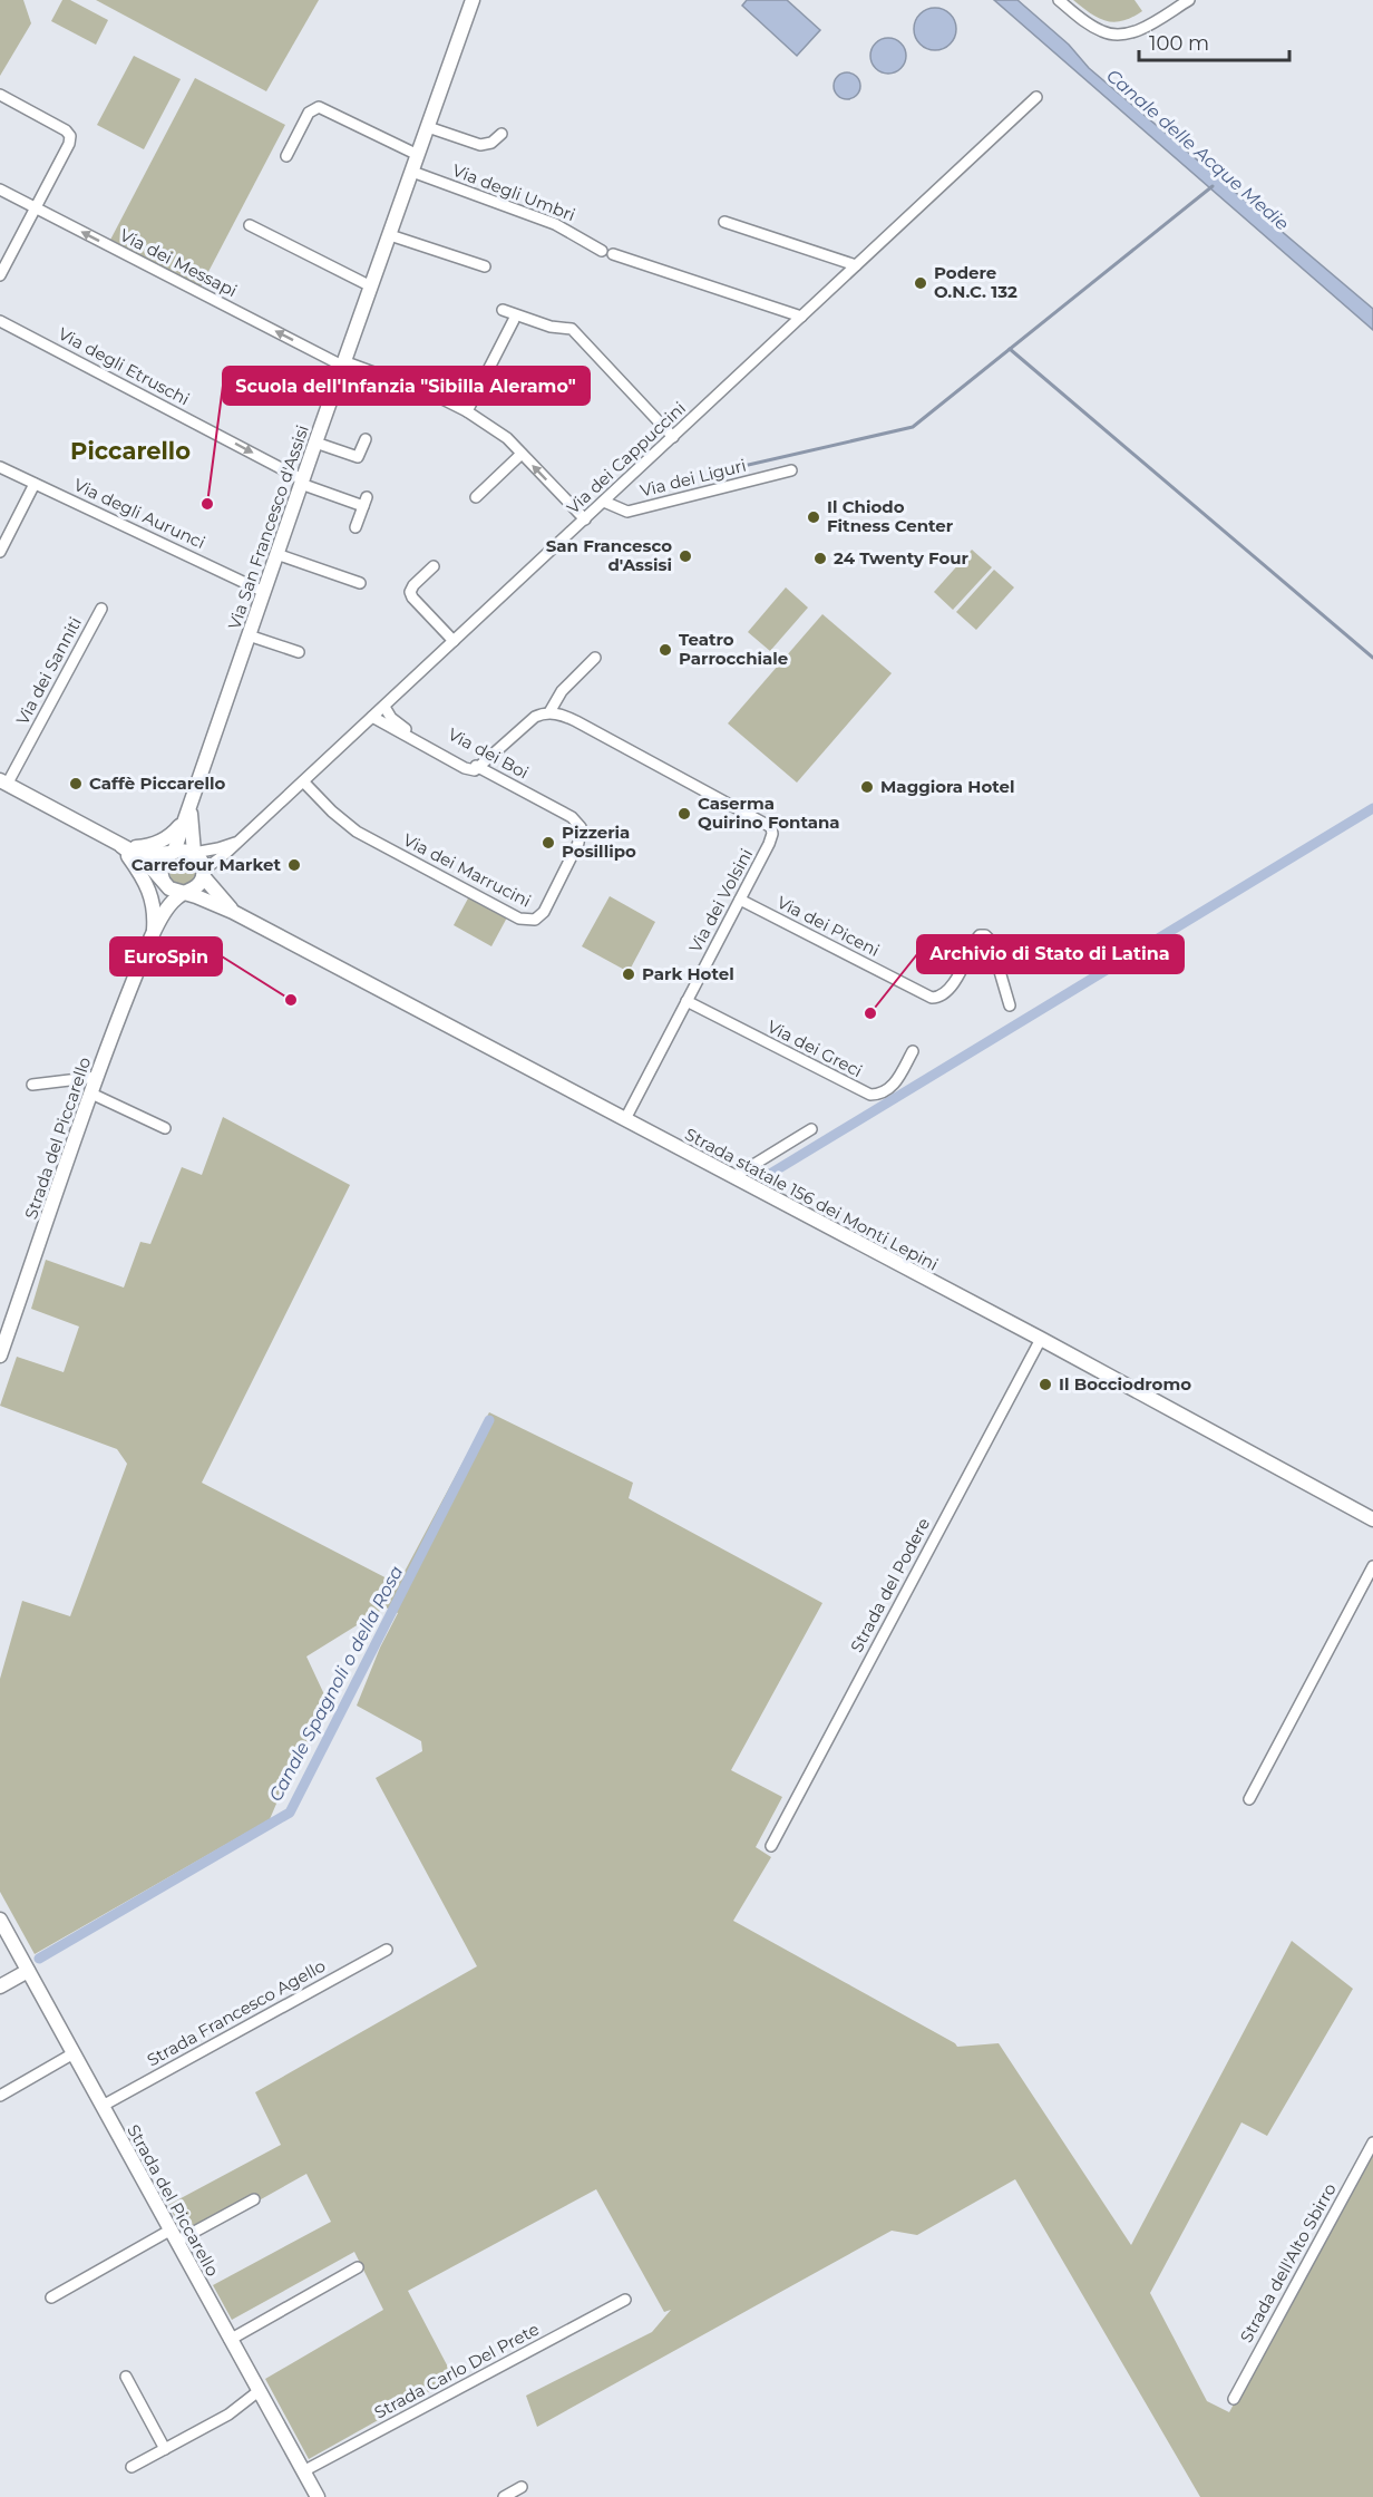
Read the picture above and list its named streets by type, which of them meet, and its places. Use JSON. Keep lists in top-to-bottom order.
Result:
{
  "streets": {
    "street": [
      "Via degli Umbri",
      "Via dei Messapi",
      "Via degli Etruschi",
      "Via dei Cappuccini",
      "Via dei Liguri",
      "Via degli Aurunci",
      "Via San Francesco d'Assisi",
      "Via dei Sanniti",
      "Via dei Boi",
      "Via dei Marrucini",
      "Via dei Volsini",
      "Via dei Piceni",
      "Via dei Greci",
      "Strada del Piccarello",
      "Strada statale 156 dei Monti Lepini",
      "Strada del Podere",
      "Strada Francesco Agello",
      "Strada dell'Alto Sbirro",
      "Strada Carlo Del Prete"
    ]
  },
  "crossings": [
    ["Via degli Umbri", "Via San Francesco d'Assisi"],
    ["Via dei Messapi", "Via dei Cappuccini"],
    ["Via dei Messapi", "Via San Francesco d'Assisi"],
    ["Via degli Etruschi", "Via San Francesco d'Assisi"],
    ["Via dei Cappuccini", "Via dei Liguri"],
    ["Via dei Cappuccini", "Via San Francesco d'Assisi"],
    ["Via dei Cappuccini", "Via dei Boi"],
    ["Via dei Cappuccini", "Via dei Marrucini"],
    ["Via dei Cappuccini", "Strada del Piccarello"],
    ["Via dei Cappuccini", "Strada statale 156 dei Monti Lepini"],
    ["Via degli Aurunci", "Via San Francesco d'Assisi"],
    ["Via San Francesco d'Assisi", "Strada del Piccarello"],
    ["Via San Francesco d'Assisi", "Strada statale 156 dei Monti Lepini"],
    ["Via dei Boi", "Via dei Marrucini"],
    ["Via dei Volsini", "Via dei Piceni"],
    ["Via dei Volsini", "Via dei Greci"],
    ["Via dei Volsini", "Strada statale 156 dei Monti Lepini"],
    ["Strada del Piccarello", "Strada statale 156 dei Monti Lepini"],
    ["Strada del Piccarello", "Strada Francesco Agello"],
    ["Strada del Piccarello", "Strada Carlo Del Prete"],
    ["Strada statale 156 dei Monti Lepini", "Strada del Podere"]
  ],
  "one_way": ["Via degli Etruschi"],
  "districts": ["Piccarello"],
  "water": ["Canale delle Acque Medie", "Canale Spagnoli o della Rosa"],
  "places": [
    "Podere O.N.C. 132",
    "Scuola dell'Infanzia \"Sibilla Aleramo\"",
    "Il Chiodo Fitness Center",
    "San Francesco d'Assisi",
    "24 Twenty Four",
    "Teatro Parrocchiale",
    "Caffè Piccarello",
    "Maggiora Hotel",
    "Caserma Quirino Fontana",
    "Pizzeria Posillipo",
    "Carrefour Market",
    "Park Hotel",
    "EuroSpin",
    "Archivio di Stato di Latina",
    "Il Bocciodromo"
  ],
  "scale_bar": "100 m"
}
